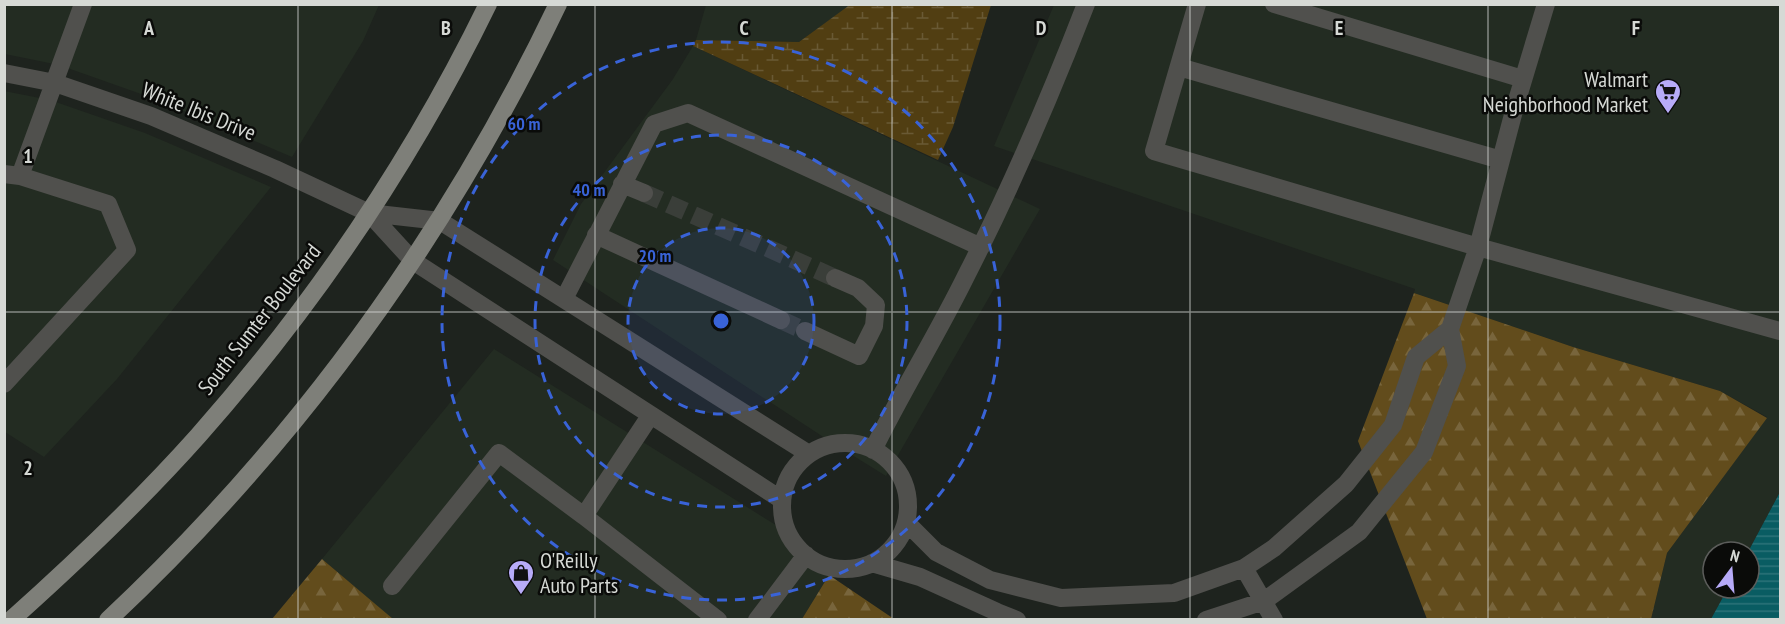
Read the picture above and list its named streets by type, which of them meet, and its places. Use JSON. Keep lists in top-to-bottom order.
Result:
{
  "streets": {
    "main road": ["South Sumter Boulevard"],
    "street": ["White Ibis Drive"]
  },
  "crossings": [
    ["White Ibis Drive", "South Sumter Boulevard"]
  ],
  "places": {
    "supermarket": ["Walmart Neighborhood Market"],
    "shop": ["O'Reilly Auto Parts"]
  },
  "north": "top",
  "grid": {
    "columns": [
      "A",
      "B",
      "C",
      "D",
      "E",
      "F"
    ],
    "rows": ["1", "2"]
  },
  "rings": ["60 m", "40 m", "20 m"]
}
